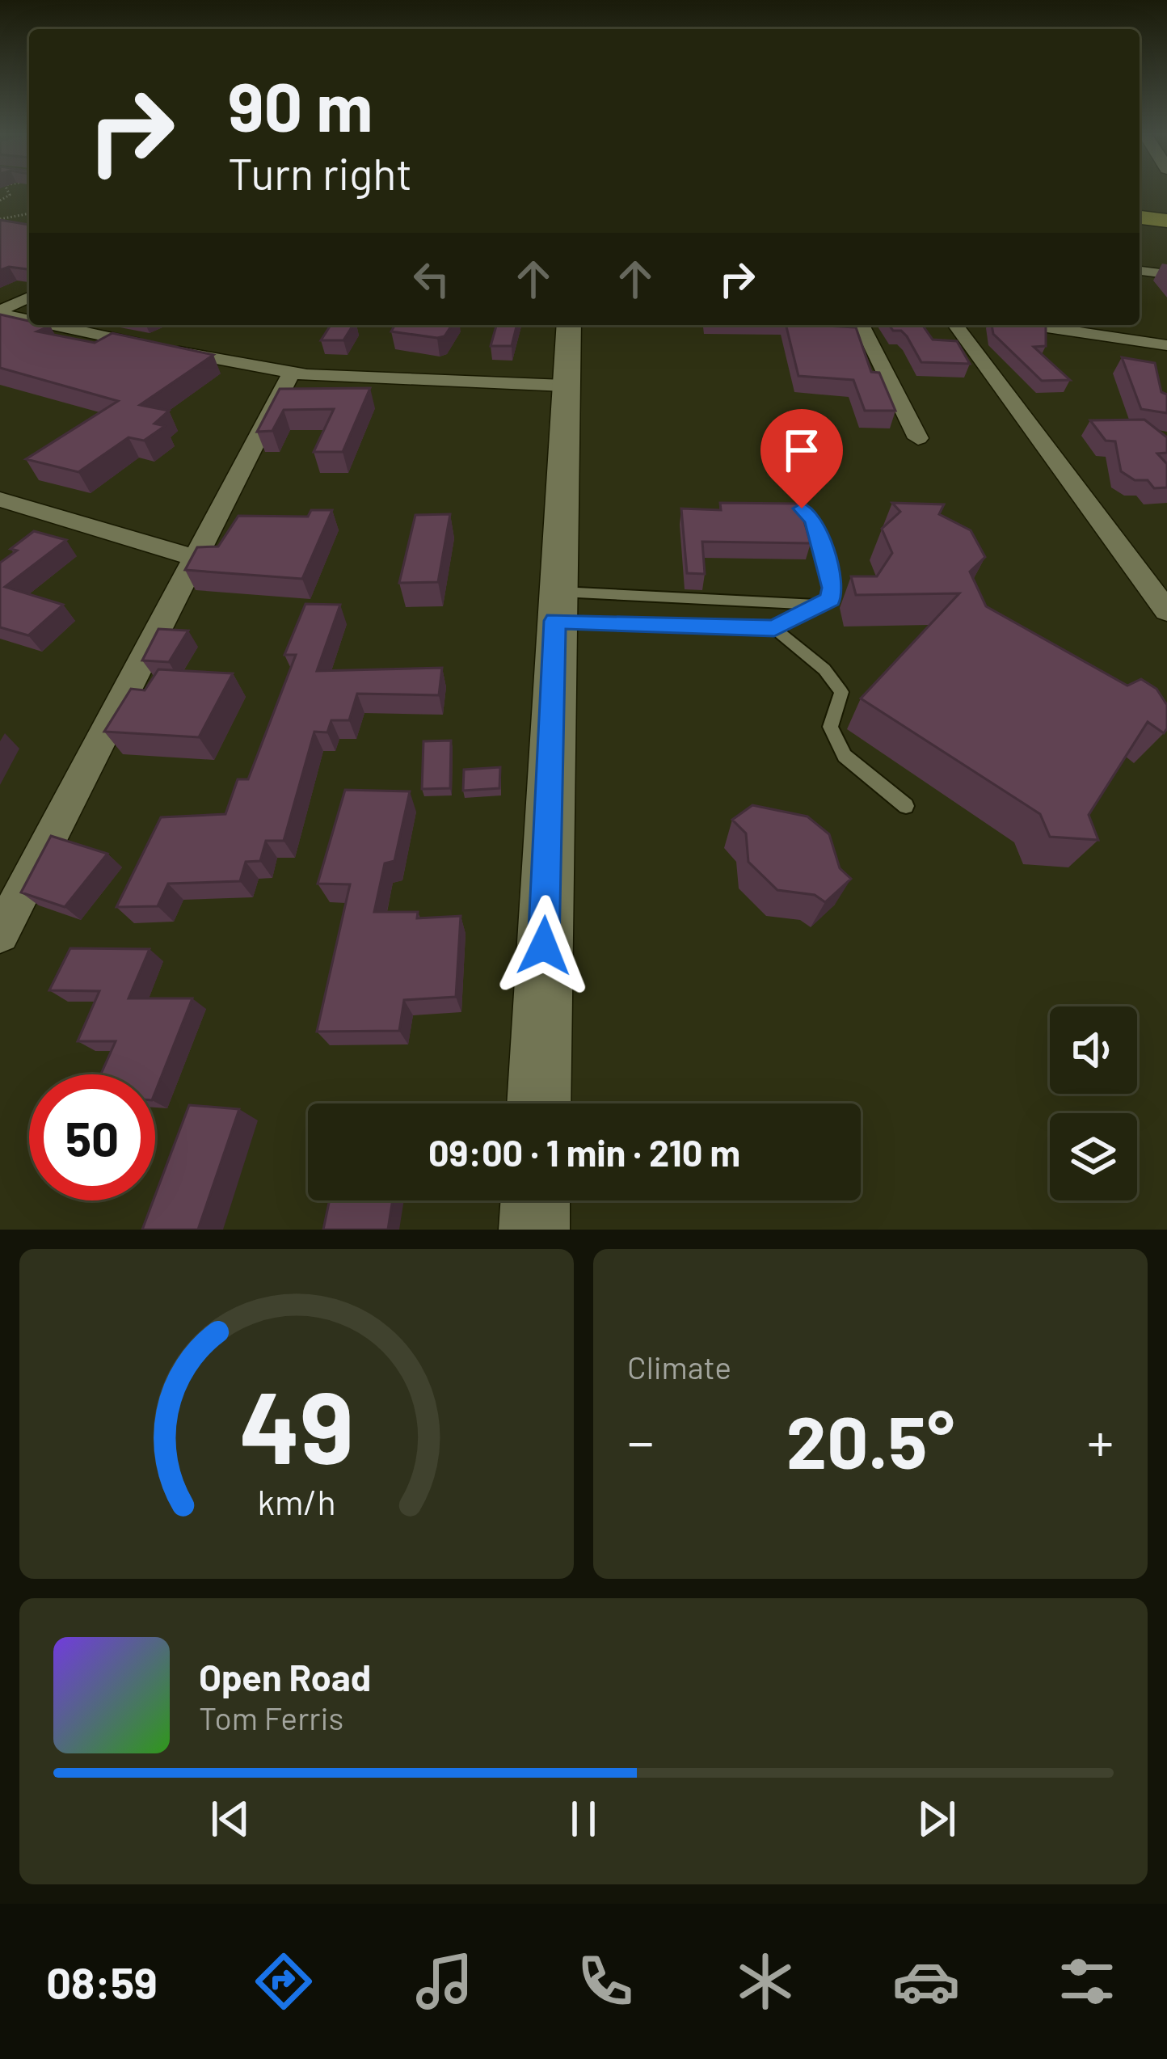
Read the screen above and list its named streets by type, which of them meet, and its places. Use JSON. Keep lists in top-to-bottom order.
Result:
{
  "page": {
    "turn": ["90 m", "Turn right"],
    "limit": "50",
    "trip": "09:00 · 1 min · 210 m",
    "tile": "Climate",
    "heat": ["−", "20.5°", "+"],
    "song": ["Open Road", "Tom Ferris"],
    "tabs": "08:59",
    "gauge": ["49", "km/h"]
  }
}
